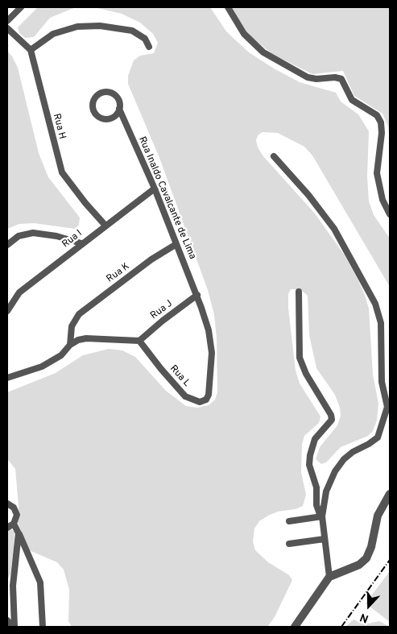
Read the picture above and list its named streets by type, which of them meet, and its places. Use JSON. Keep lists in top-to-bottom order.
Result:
{
  "streets": {
    "street": [
      "Rua H",
      "Rua Inaldo Cavalcante de Lima",
      "Rua I",
      "Rua K",
      "Rua J",
      "Rua L"
    ]
  },
  "crossings": [
    ["Rua H", "Rua I"],
    ["Rua Inaldo Cavalcante de Lima", "Rua I"],
    ["Rua Inaldo Cavalcante de Lima", "Rua K"],
    ["Rua Inaldo Cavalcante de Lima", "Rua J"],
    ["Rua Inaldo Cavalcante de Lima", "Rua L"],
    ["Rua J", "Rua L"]
  ],
  "north": "bottom"
}
